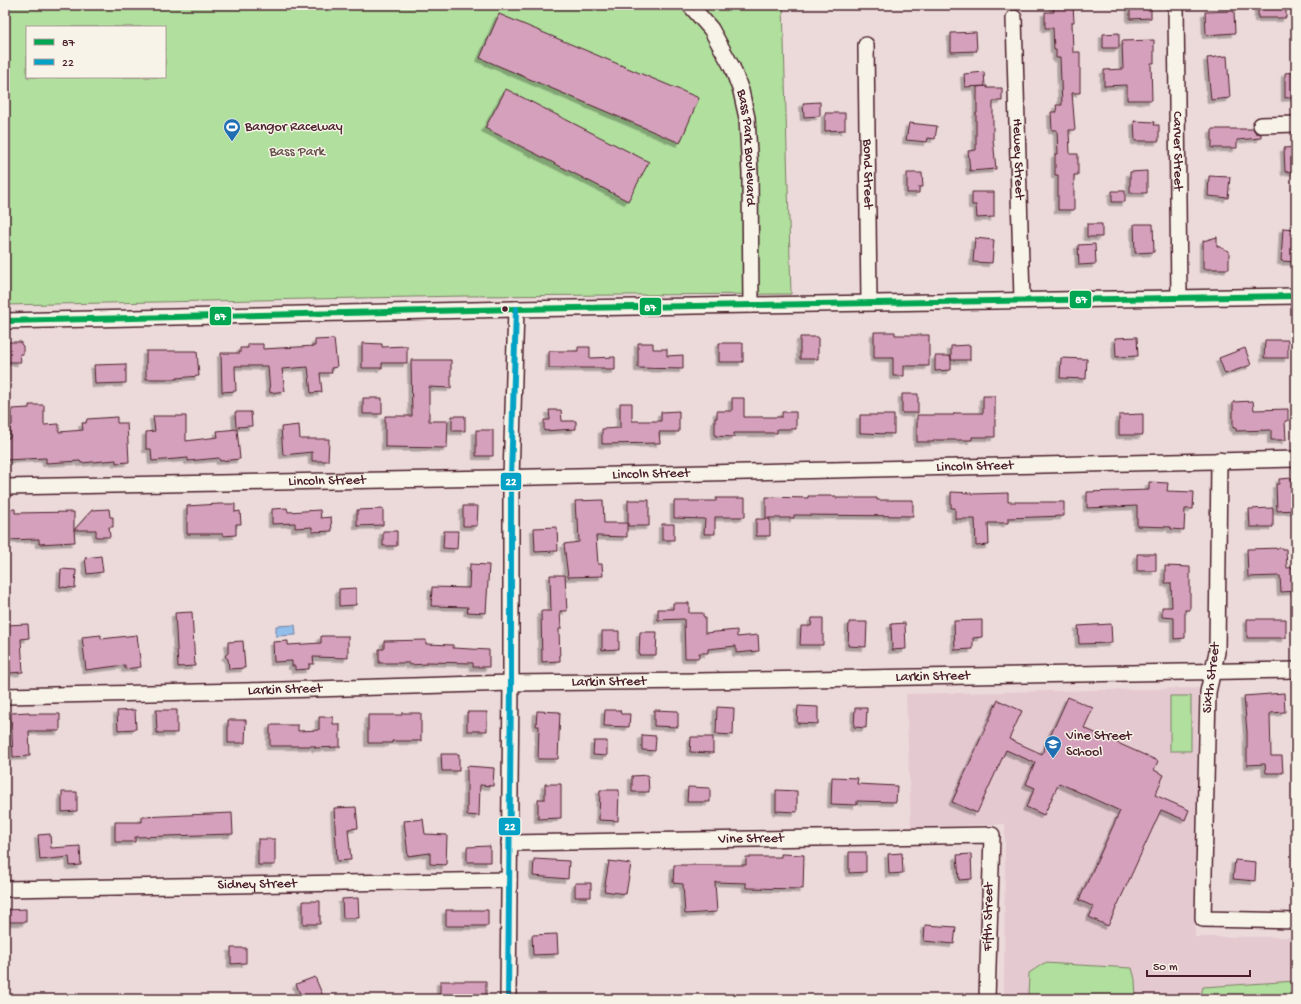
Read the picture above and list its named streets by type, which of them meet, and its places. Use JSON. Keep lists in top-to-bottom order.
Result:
{
  "streets": {
    "street": [
      "Bass Park Boulevard",
      "Carver Street",
      "Hewey Street",
      "Bond Street",
      "Lincoln Street",
      "Larkin Street",
      "Sixth Street",
      "Vine Street",
      "Sidney Street",
      "Fifth Street"
    ]
  },
  "crossings": [
    ["Lincoln Street", "Sixth Street"],
    ["Larkin Street", "Sixth Street"],
    ["Vine Street", "Fifth Street"]
  ],
  "parks": ["Bass Park"],
  "places": {
    "sports": ["Bangor Raceway"],
    "school or university": ["Vine Street School"]
  },
  "lines": ["transit line 87", "transit line 22"],
  "legend": ["87", "22"],
  "scale_bar": "50 m"
}
